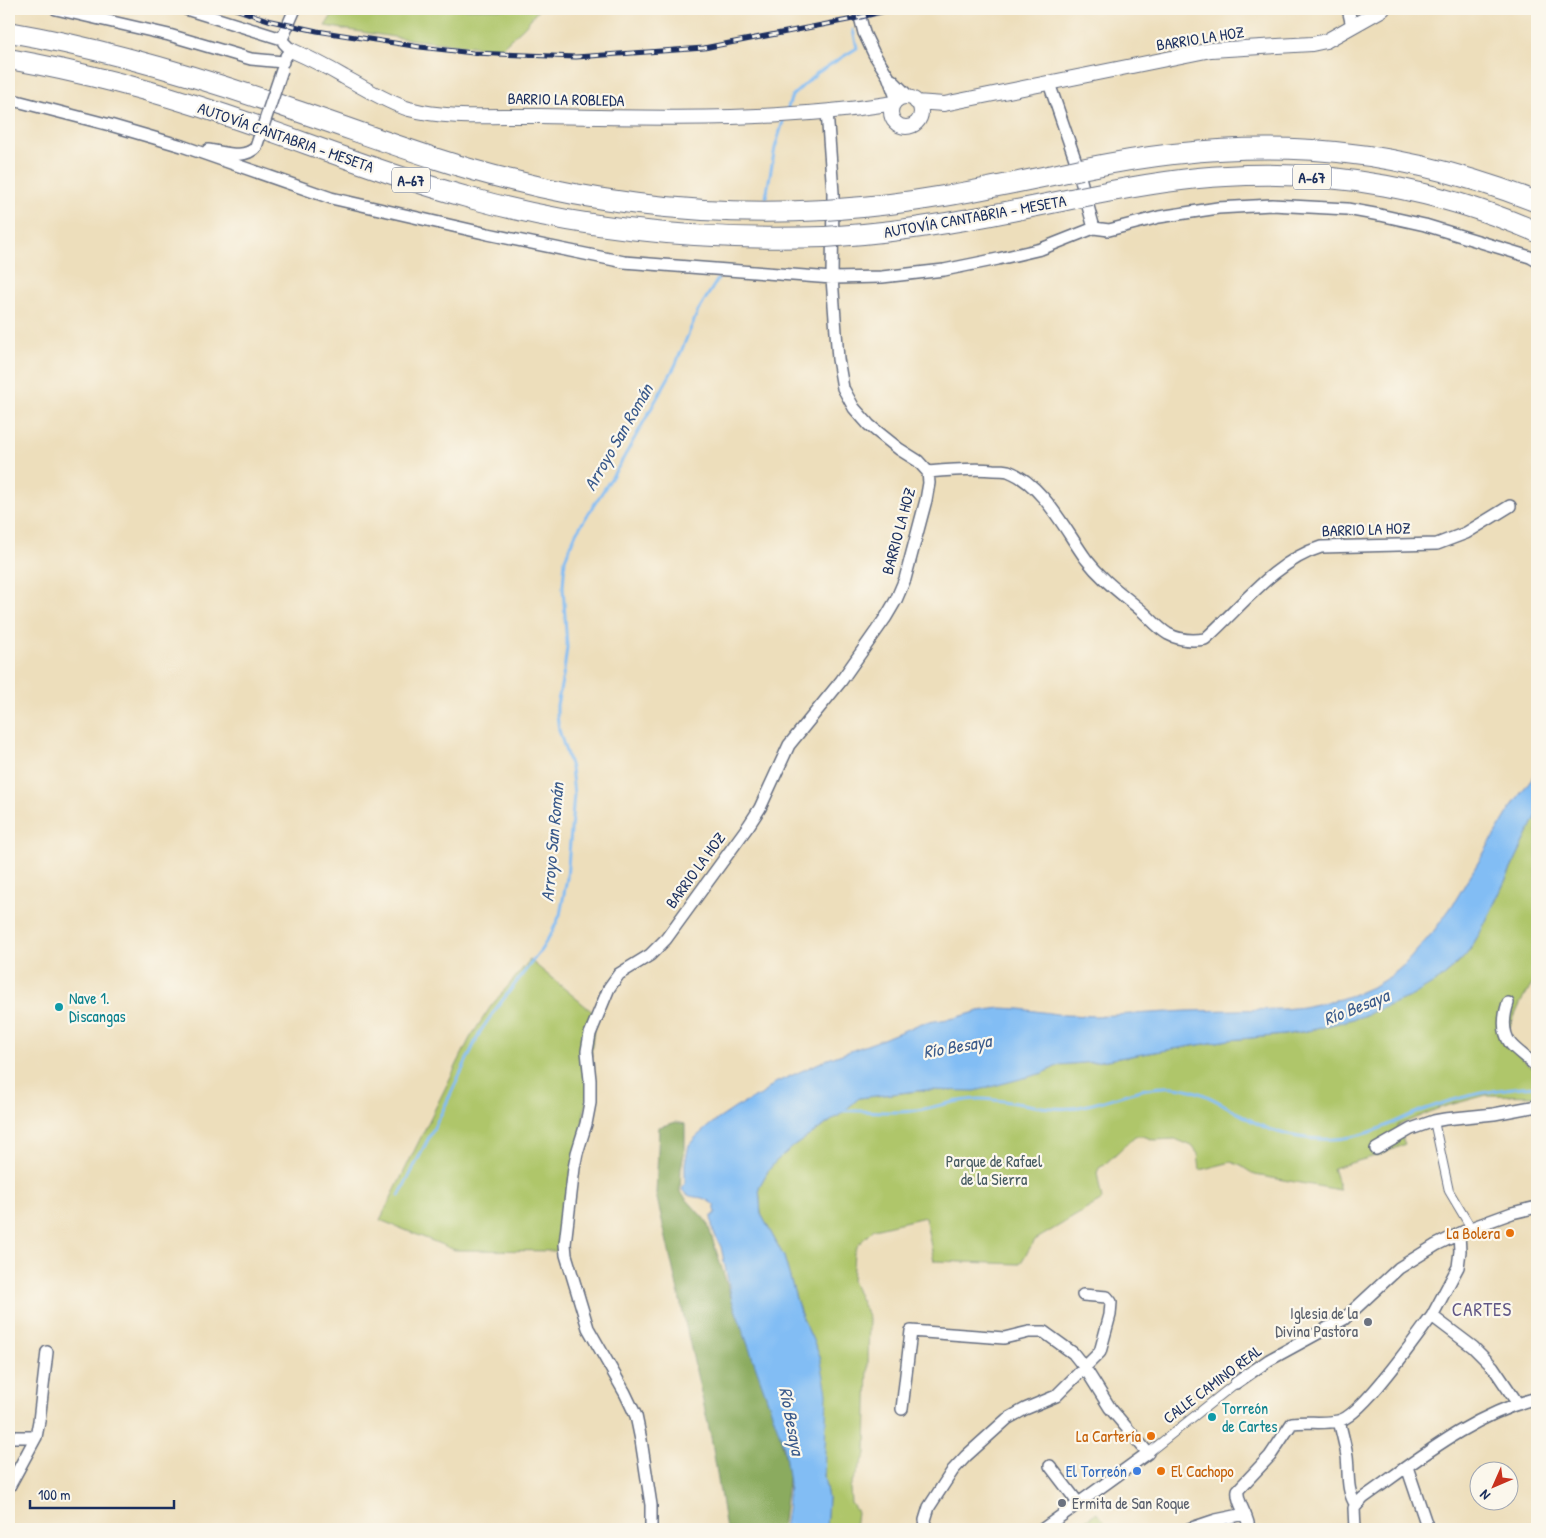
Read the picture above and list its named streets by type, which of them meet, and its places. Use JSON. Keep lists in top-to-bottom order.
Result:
{
  "streets": {
    "highway": ["AUTOVÍA CANTABRIA - MESETA", "A-67"],
    "street": ["BARRIO LA HOZ", "BARRIO LA ROBLEDA", "CALLE CAMINO REAL"]
  },
  "crossings": [
    ["BARRIO LA HOZ", "BARRIO LA ROBLEDA"]
  ],
  "districts": ["CARTES"],
  "water": ["Arroyo San Román", "Río Besaya"],
  "parks": ["Parque de Rafael de la Sierra"],
  "places": [
    "Nave 1. Discangas",
    "La Bolera",
    "Iglesia de la Divina Pastora",
    "Torreón de Cartes",
    "La Cartería",
    "El Torreón",
    "El Cachopo",
    "Ermita de San Roque"
  ],
  "scale_bar": "100 m",
  "north": "bottom left"
}
